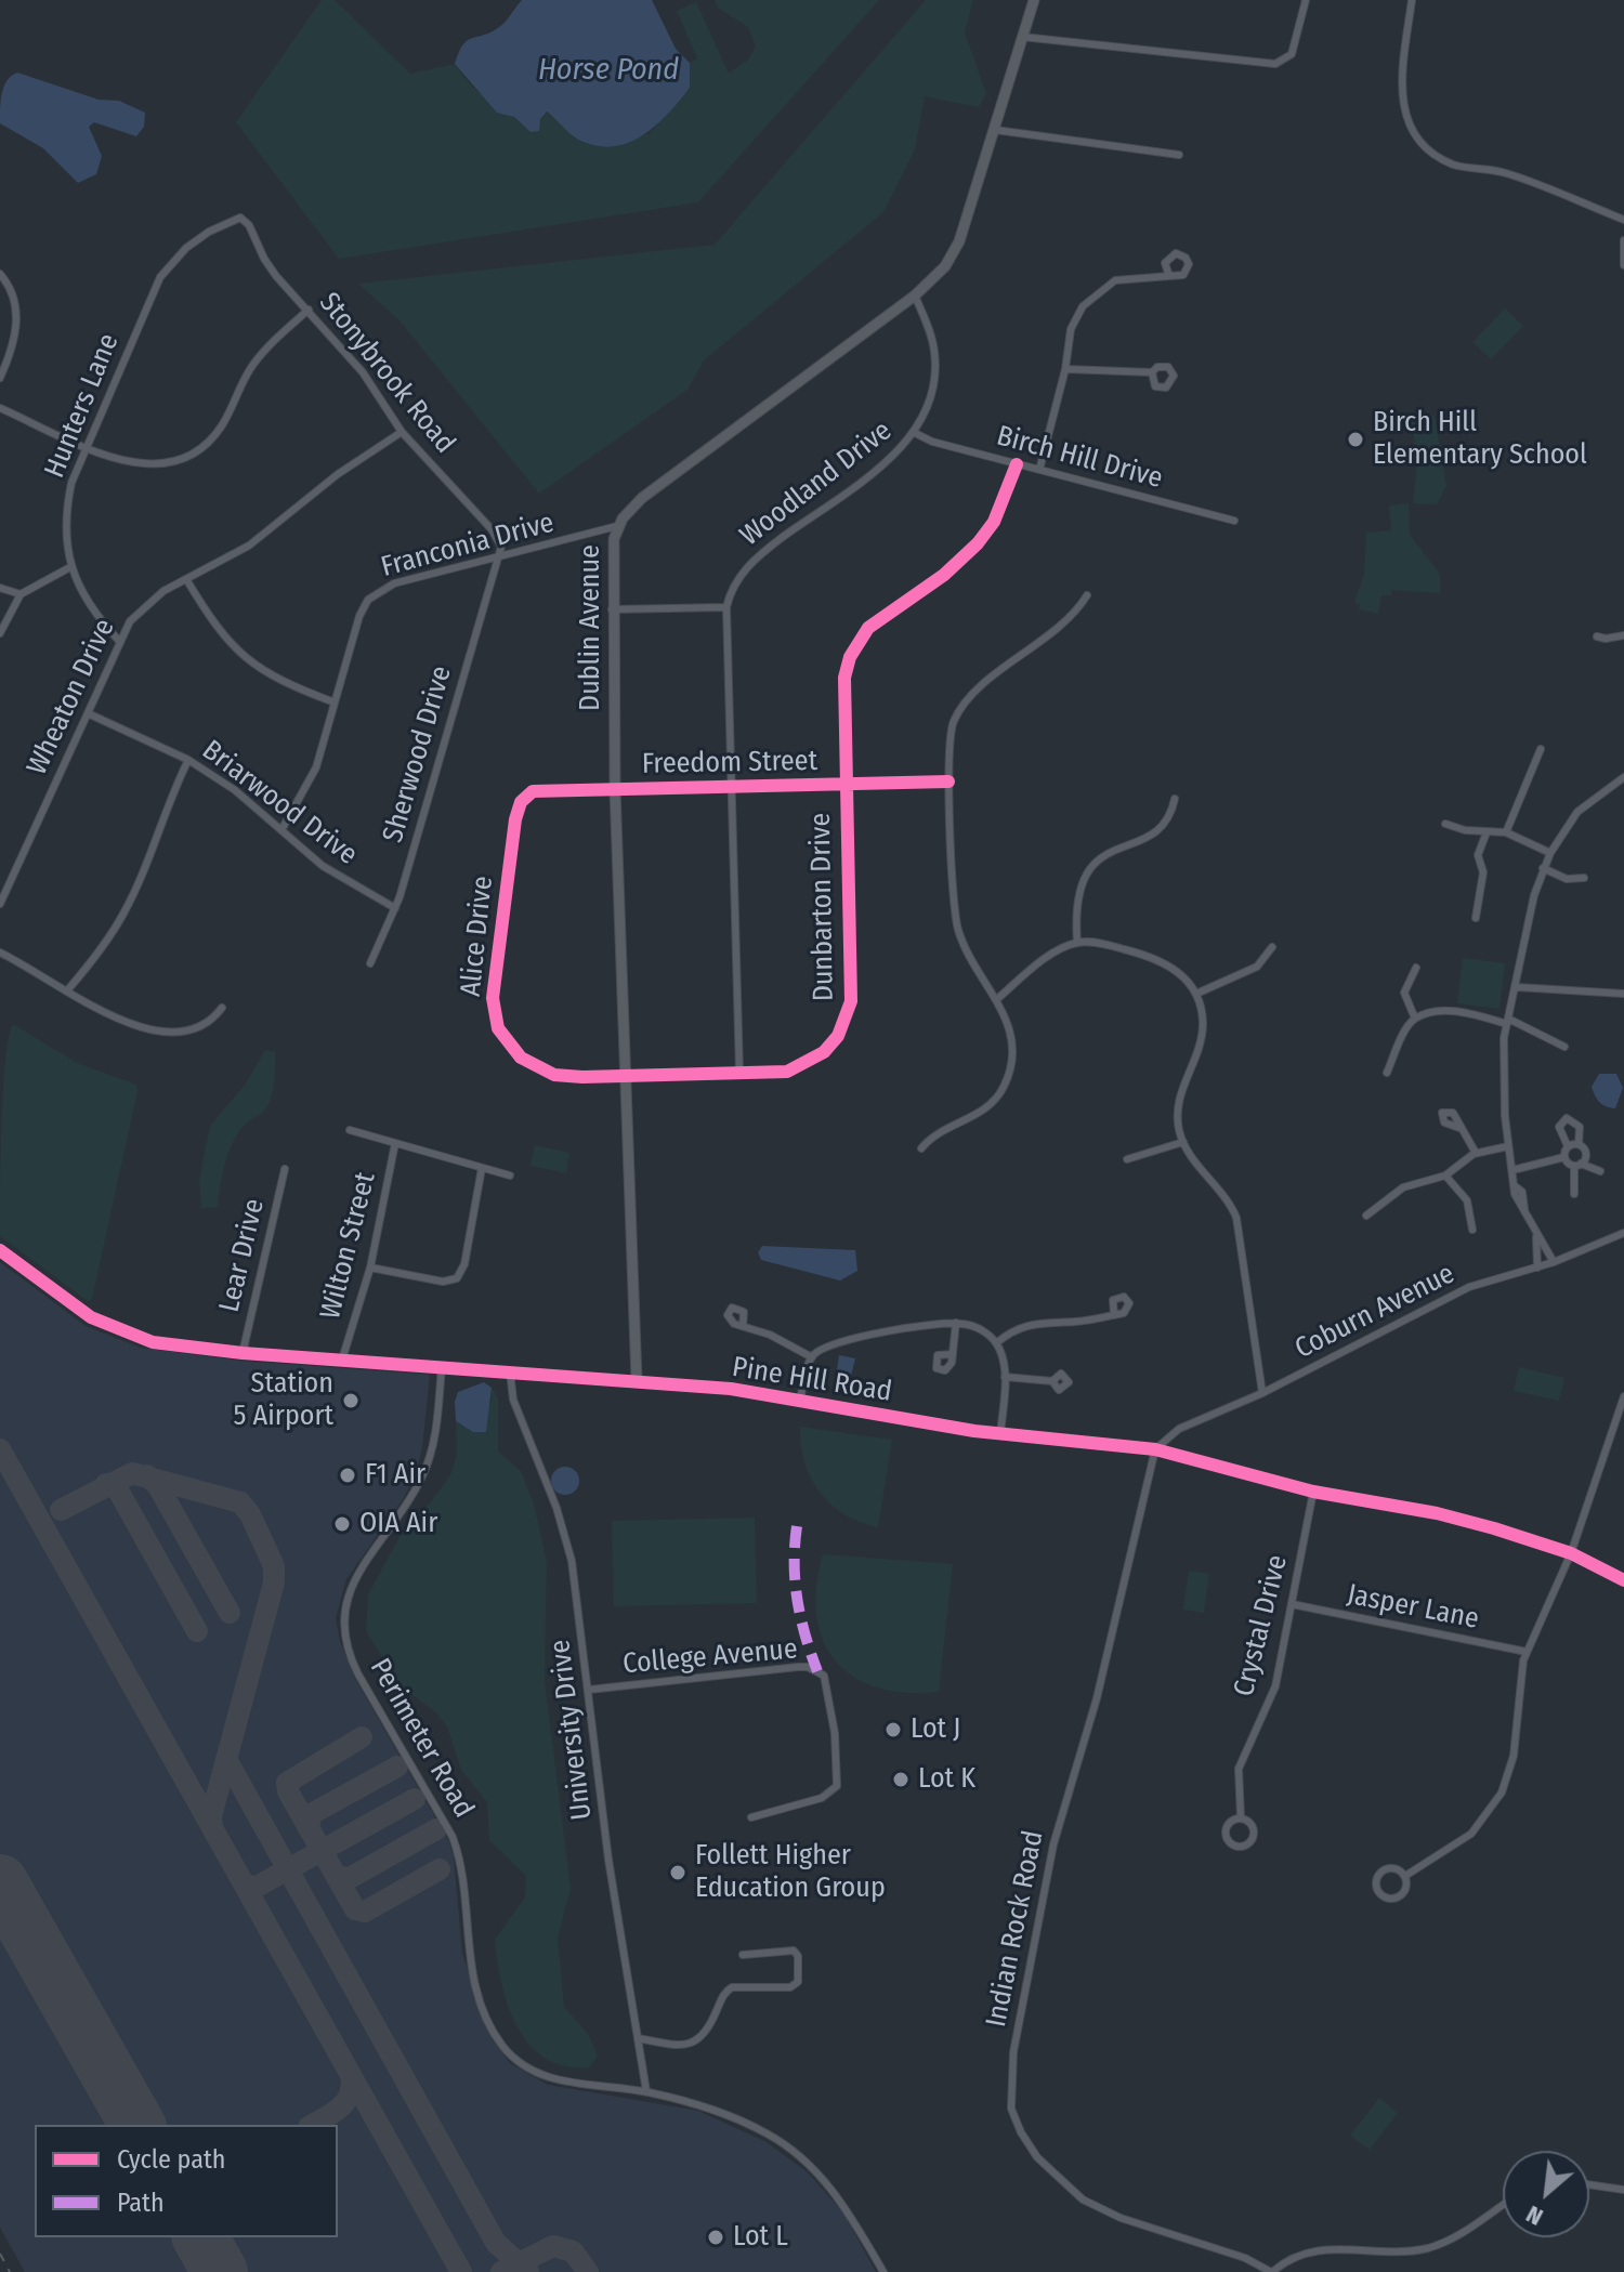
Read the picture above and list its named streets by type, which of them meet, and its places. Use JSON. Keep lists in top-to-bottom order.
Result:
{
  "streets": {
    "street": [
      "Stonybrook Road",
      "Hunters Lane",
      "Birch Hill Drive",
      "Woodland Drive",
      "Franconia Drive",
      "Dublin Avenue",
      "Wheaton Drive",
      "Sherwood Drive",
      "Freedom Street",
      "Briarwood Drive",
      "Dunbarton Drive",
      "Alice Drive",
      "Wilton Street",
      "Lear Drive",
      "Coburn Avenue",
      "Pine Hill Road",
      "Jasper Lane",
      "Crystal Drive",
      "College Avenue",
      "University Drive",
      "Perimeter Road",
      "Indian Rock Road"
    ]
  },
  "crossings": [
    ["Stonybrook Road", "Hunters Lane"],
    ["Stonybrook Road", "Franconia Drive"],
    ["Stonybrook Road", "Wheaton Drive"],
    ["Stonybrook Road", "Sherwood Drive"],
    ["Birch Hill Drive", "Woodland Drive"],
    ["Birch Hill Drive", "Dunbarton Drive"],
    ["Woodland Drive", "Dublin Avenue"],
    ["Woodland Drive", "Freedom Street"],
    ["Woodland Drive", "Dunbarton Drive"],
    ["Franconia Drive", "Dublin Avenue"],
    ["Franconia Drive", "Sherwood Drive"],
    ["Franconia Drive", "Briarwood Drive"],
    ["Dublin Avenue", "Freedom Street"],
    ["Dublin Avenue", "Dunbarton Drive"],
    ["Dublin Avenue", "Alice Drive"],
    ["Dublin Avenue", "Pine Hill Road"],
    ["Wheaton Drive", "Briarwood Drive"],
    ["Sherwood Drive", "Briarwood Drive"],
    ["Freedom Street", "Dunbarton Drive"],
    ["Freedom Street", "Alice Drive"],
    ["Dunbarton Drive", "Alice Drive"],
    ["Wilton Street", "Pine Hill Road"],
    ["Lear Drive", "Pine Hill Road"],
    ["Coburn Avenue", "Pine Hill Road"],
    ["Coburn Avenue", "Indian Rock Road"],
    ["Pine Hill Road", "Crystal Drive"],
    ["Pine Hill Road", "University Drive"],
    ["Pine Hill Road", "Perimeter Road"],
    ["Pine Hill Road", "Indian Rock Road"],
    ["Jasper Lane", "Crystal Drive"],
    ["College Avenue", "University Drive"],
    ["University Drive", "Perimeter Road"]
  ],
  "water": ["Horse Pond"],
  "places": [
    "Birch Hill Elementary School",
    "Station 5 Airport",
    "F1 Air",
    "OIA Air",
    "Lot J",
    "Lot K",
    "Follett Higher Education Group",
    "Lot L"
  ],
  "legend": ["Cycle path", "Path"],
  "north": "bottom left"
}
